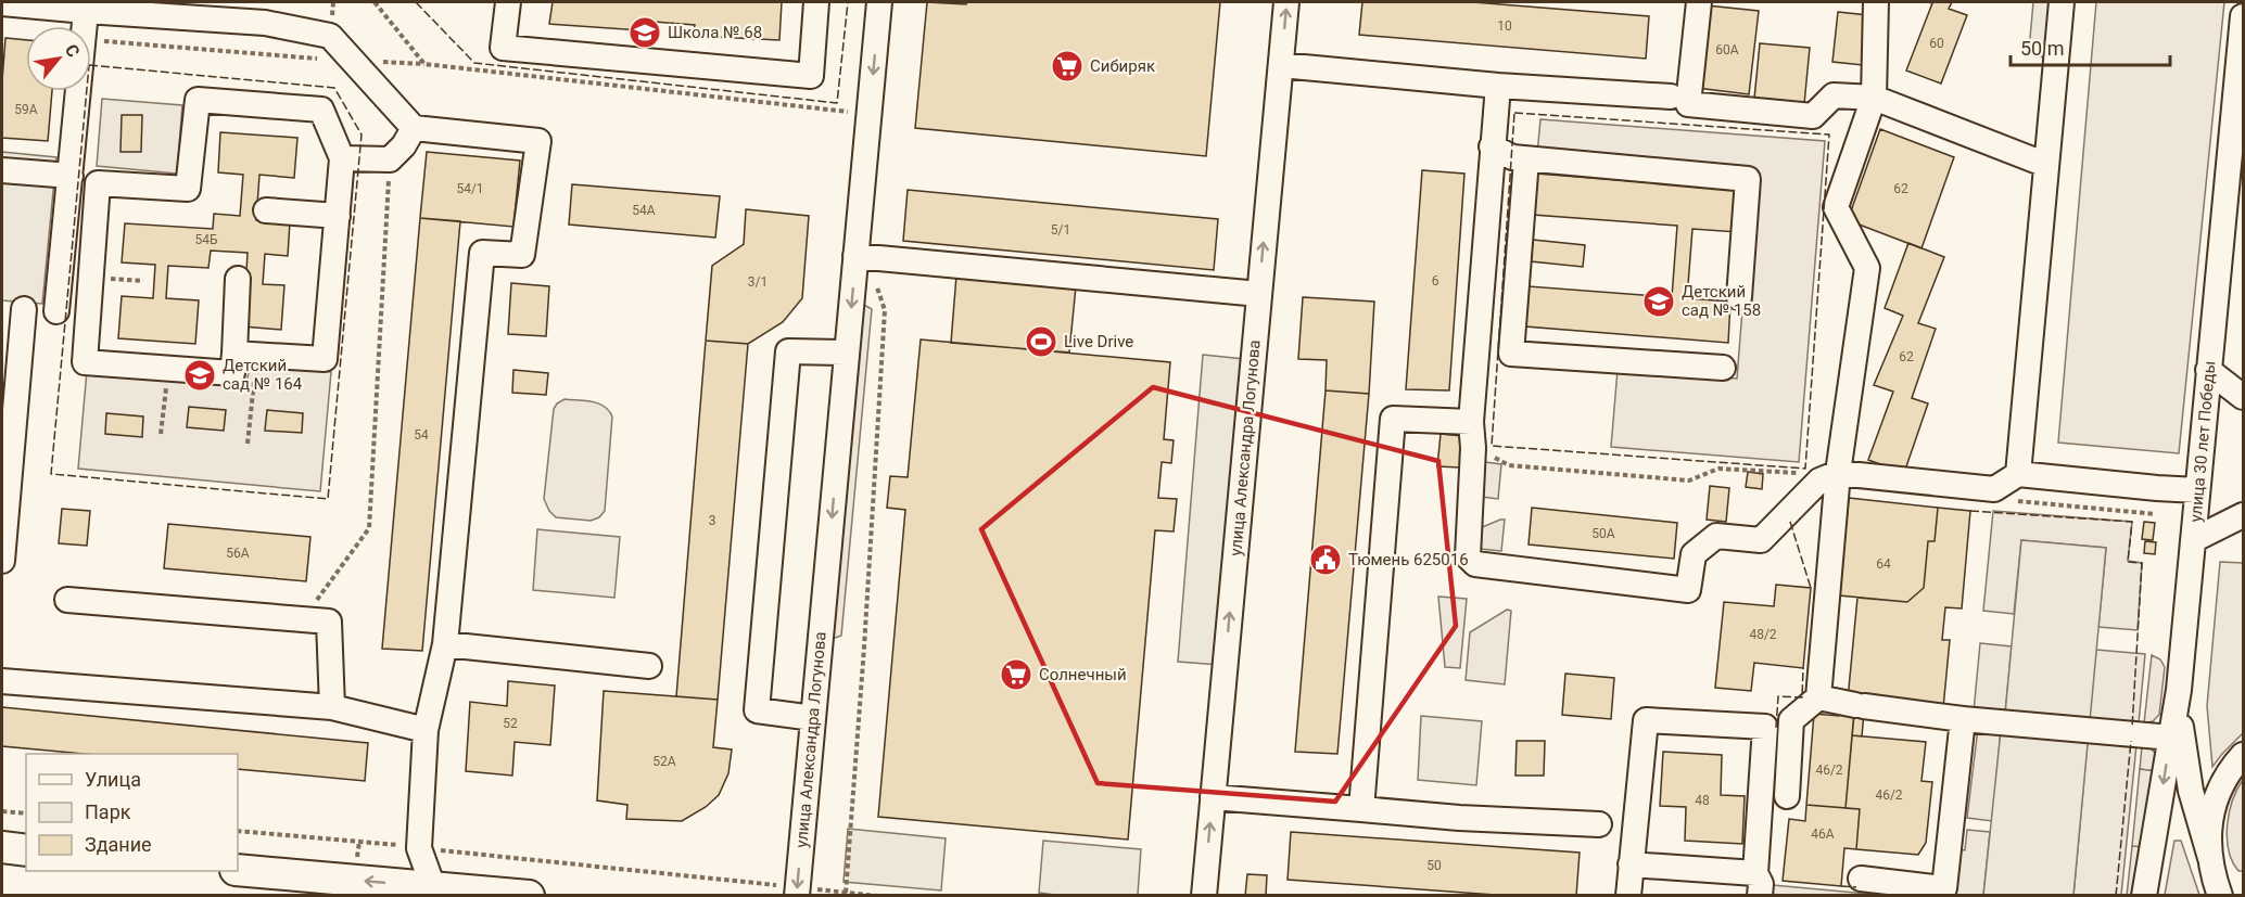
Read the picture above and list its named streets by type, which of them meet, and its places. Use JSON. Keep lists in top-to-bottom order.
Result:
{
  "streets": {
    "street": ["улица 30 лет Победы", "улица Александра Логунова"]
  },
  "places": {
    "school or university": ["Школа № 68", "Детский сад № 158", "Детский сад № 164"],
    "supermarket": ["Сибиряк", "Солнечный"],
    "sports": ["Live Drive"],
    "public building": ["Тюмень 625016"]
  },
  "house_numbers": [
    "10",
    "60",
    "60А",
    "59А",
    "54/1",
    "62",
    "54А",
    "5/1",
    "54Б",
    "6",
    "3/1",
    "62",
    "54",
    "3",
    "50А",
    "56А",
    "64",
    "48/2",
    "52",
    "52А",
    "46/2",
    "46/2",
    "48",
    "46А",
    "50"
  ],
  "legend": ["Улица", "Парк", "Здание"],
  "scale_bar": "50 m",
  "north": "top right"
}
